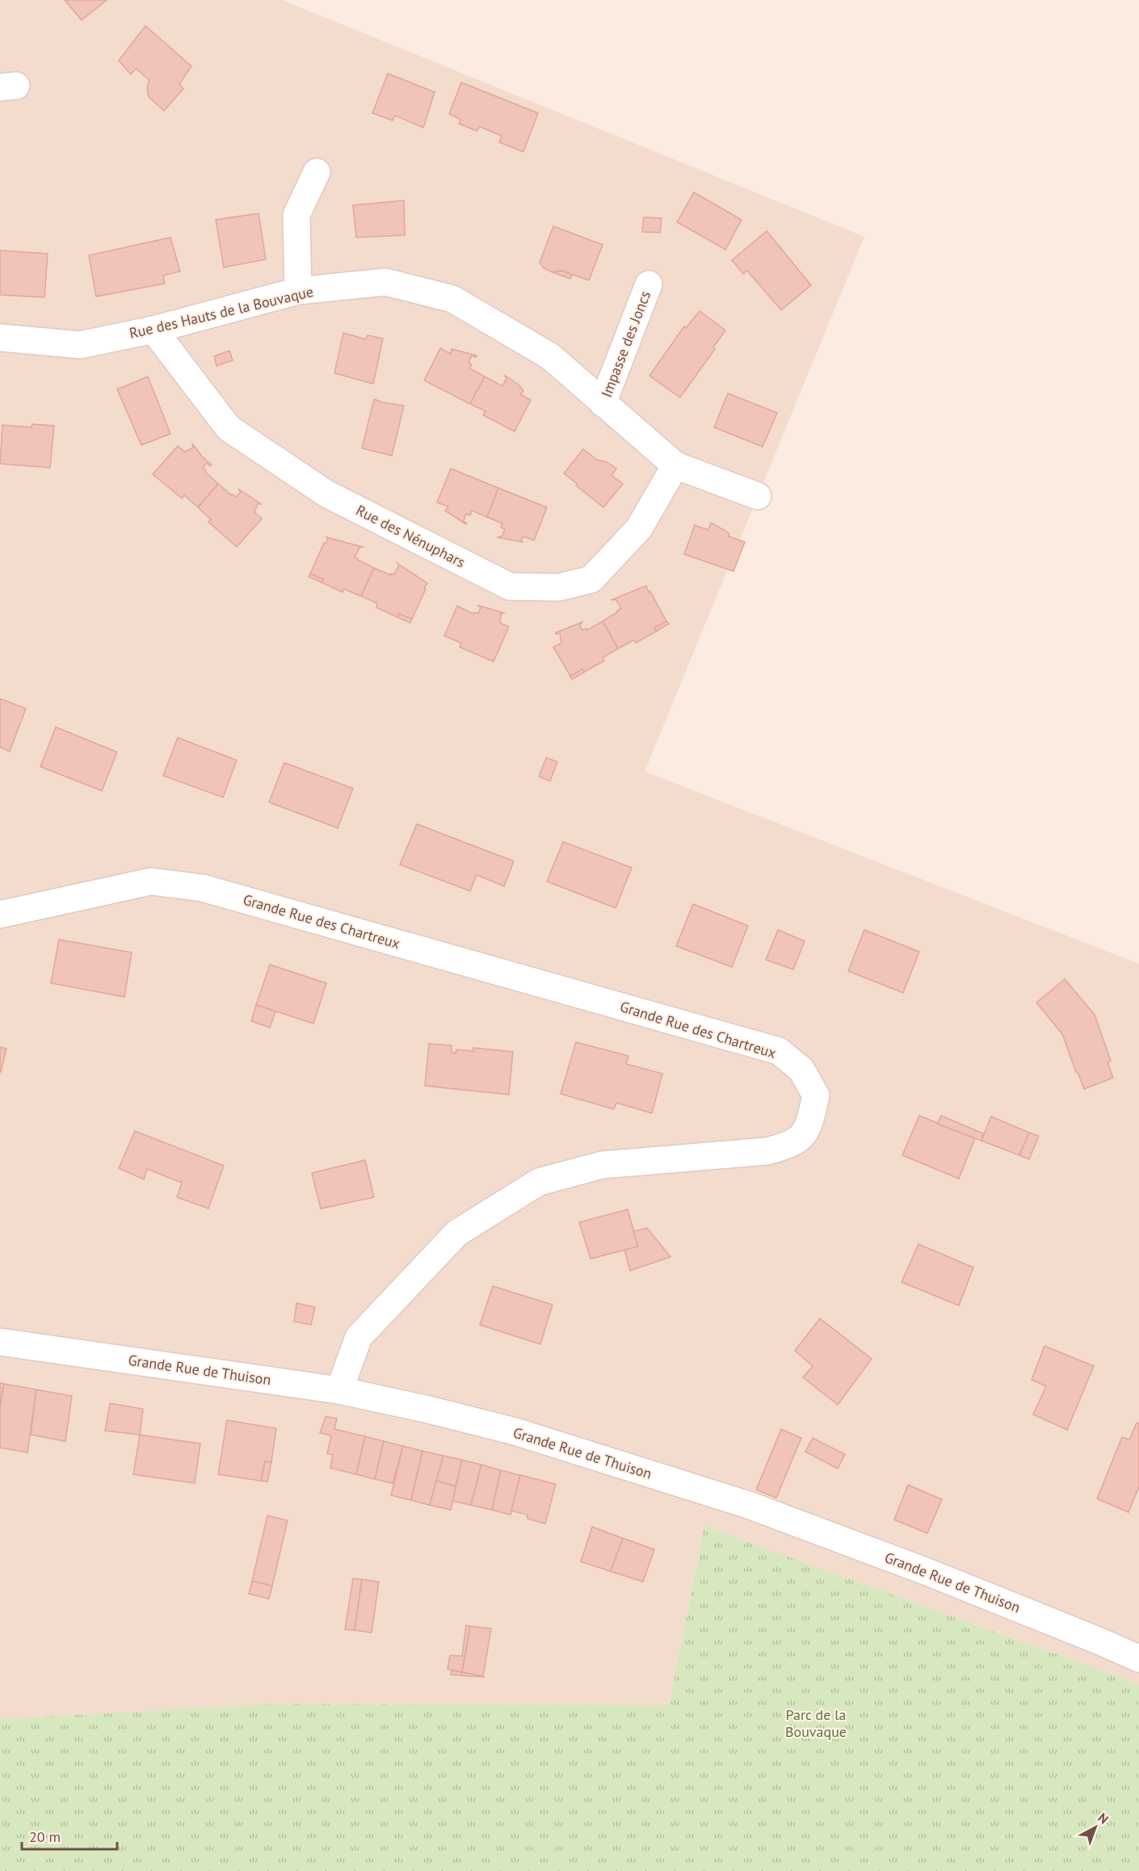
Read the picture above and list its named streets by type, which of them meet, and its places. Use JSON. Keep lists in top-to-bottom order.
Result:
{
  "streets": {
    "street": [
      "Rue des Hauts de la Bouvaque",
      "Impasse des Joncs",
      "Rue des Nénuphars",
      "Grande Rue des Chartreux",
      "Grande Rue de Thuison"
    ]
  },
  "crossings": [
    ["Rue des Hauts de la Bouvaque", "Impasse des Joncs"],
    ["Rue des Hauts de la Bouvaque", "Rue des Nénuphars"],
    ["Grande Rue des Chartreux", "Grande Rue de Thuison"]
  ],
  "parks": ["Parc de la Bouvaque"],
  "scale_bar": "20 m",
  "north": "top right"
}
